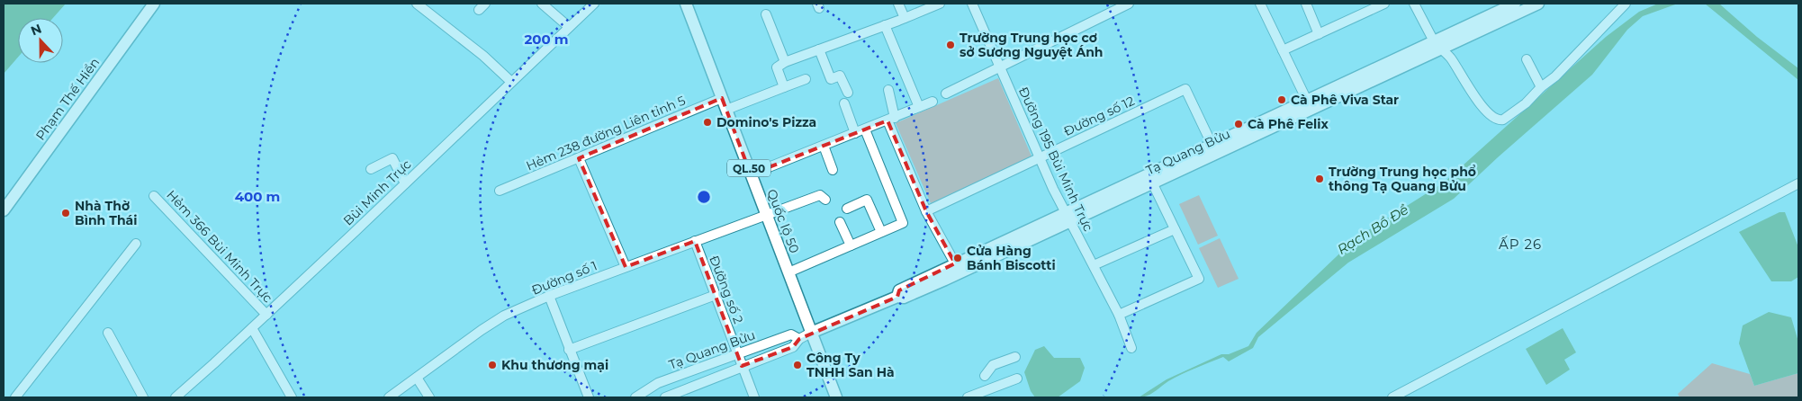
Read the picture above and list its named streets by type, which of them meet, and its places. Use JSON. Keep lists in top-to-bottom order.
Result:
{
  "streets": {
    "main road": [
      "Phạm Thế Hiển",
      "Tạ Quang Bửu",
      "QL.50",
      "Quốc lộ 50"
    ],
    "street": [
      "Đường số 12",
      "Hẻm 238 đường Liên tỉnh 5",
      "Đường 195 Bùi Minh Trực",
      "Bùi Minh Trực",
      "Hẻm 366 Bùi Minh Trực",
      "Đường số 1",
      "Đường số 2"
    ]
  },
  "crossings": [
    ["Đường số 12", "Tạ Quang Bửu"],
    ["Đường số 12", "Đường 195 Bùi Minh Trực"],
    ["Hẻm 238 đường Liên tỉnh 5", "Quốc lộ 50"],
    ["Tạ Quang Bửu", "Đường 195 Bùi Minh Trực"],
    ["Tạ Quang Bửu", "Quốc lộ 50"],
    ["Tạ Quang Bửu", "Đường số 2"],
    ["Bùi Minh Trực", "Hẻm 366 Bùi Minh Trực"],
    ["Quốc lộ 50", "Đường số 1"],
    ["Đường số 1", "Đường số 2"]
  ],
  "districts": ["ẤP 26"],
  "water": ["Rạch Bồ Đề"],
  "places": [
    "Trường Trung học cơ sở Sương Nguyệt Ánh",
    "Cà Phê Viva Star",
    "Domino's Pizza",
    "Cà Phê Felix",
    "Trường Trung học phổ thông Tạ Quang Bửu",
    "Nhà Thờ Bình Thái",
    "Cửa Hàng Bánh Biscotti",
    "Khu thương mại",
    "Công Ty TNHH San Hà"
  ],
  "north": "top",
  "rings": ["200 m", "400 m"]
}
